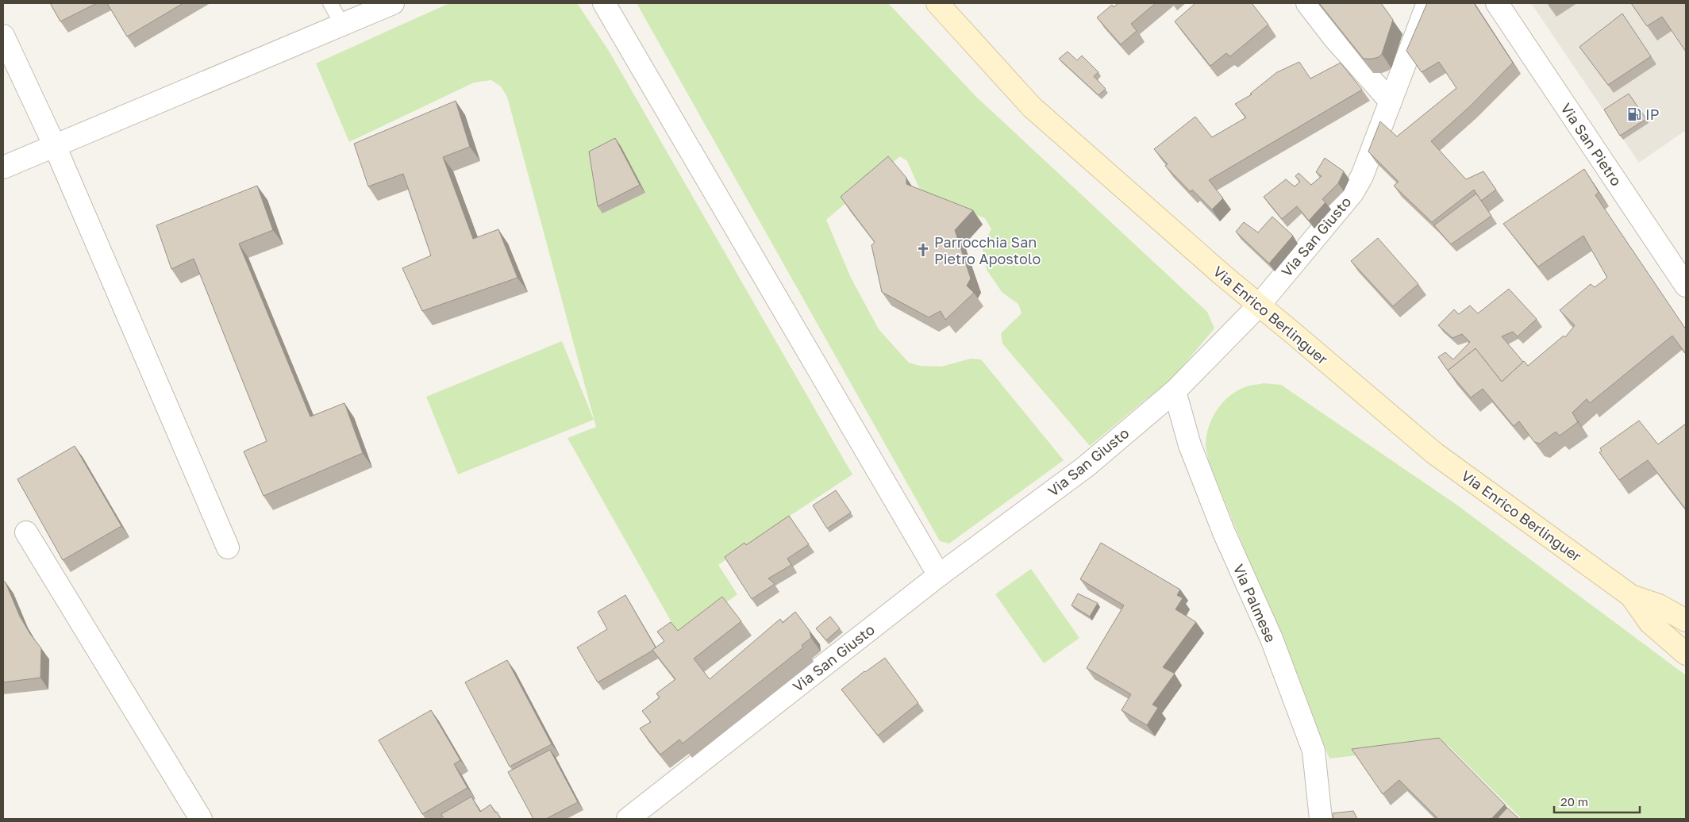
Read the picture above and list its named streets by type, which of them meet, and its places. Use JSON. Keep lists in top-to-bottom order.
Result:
{
  "streets": {
    "main road": ["Via Enrico Berlinguer"],
    "street": ["Via San Pietro", "Via San Giusto", "Via Palmese"]
  },
  "crossings": [
    ["Via San Giusto", "Via Enrico Berlinguer"],
    ["Via San Giusto", "Via Palmese"]
  ],
  "places": {
    "fuel station": ["IP"],
    "church": ["Parrocchia San Pietro Apostolo"]
  },
  "scale_bar": "20 m"
}
